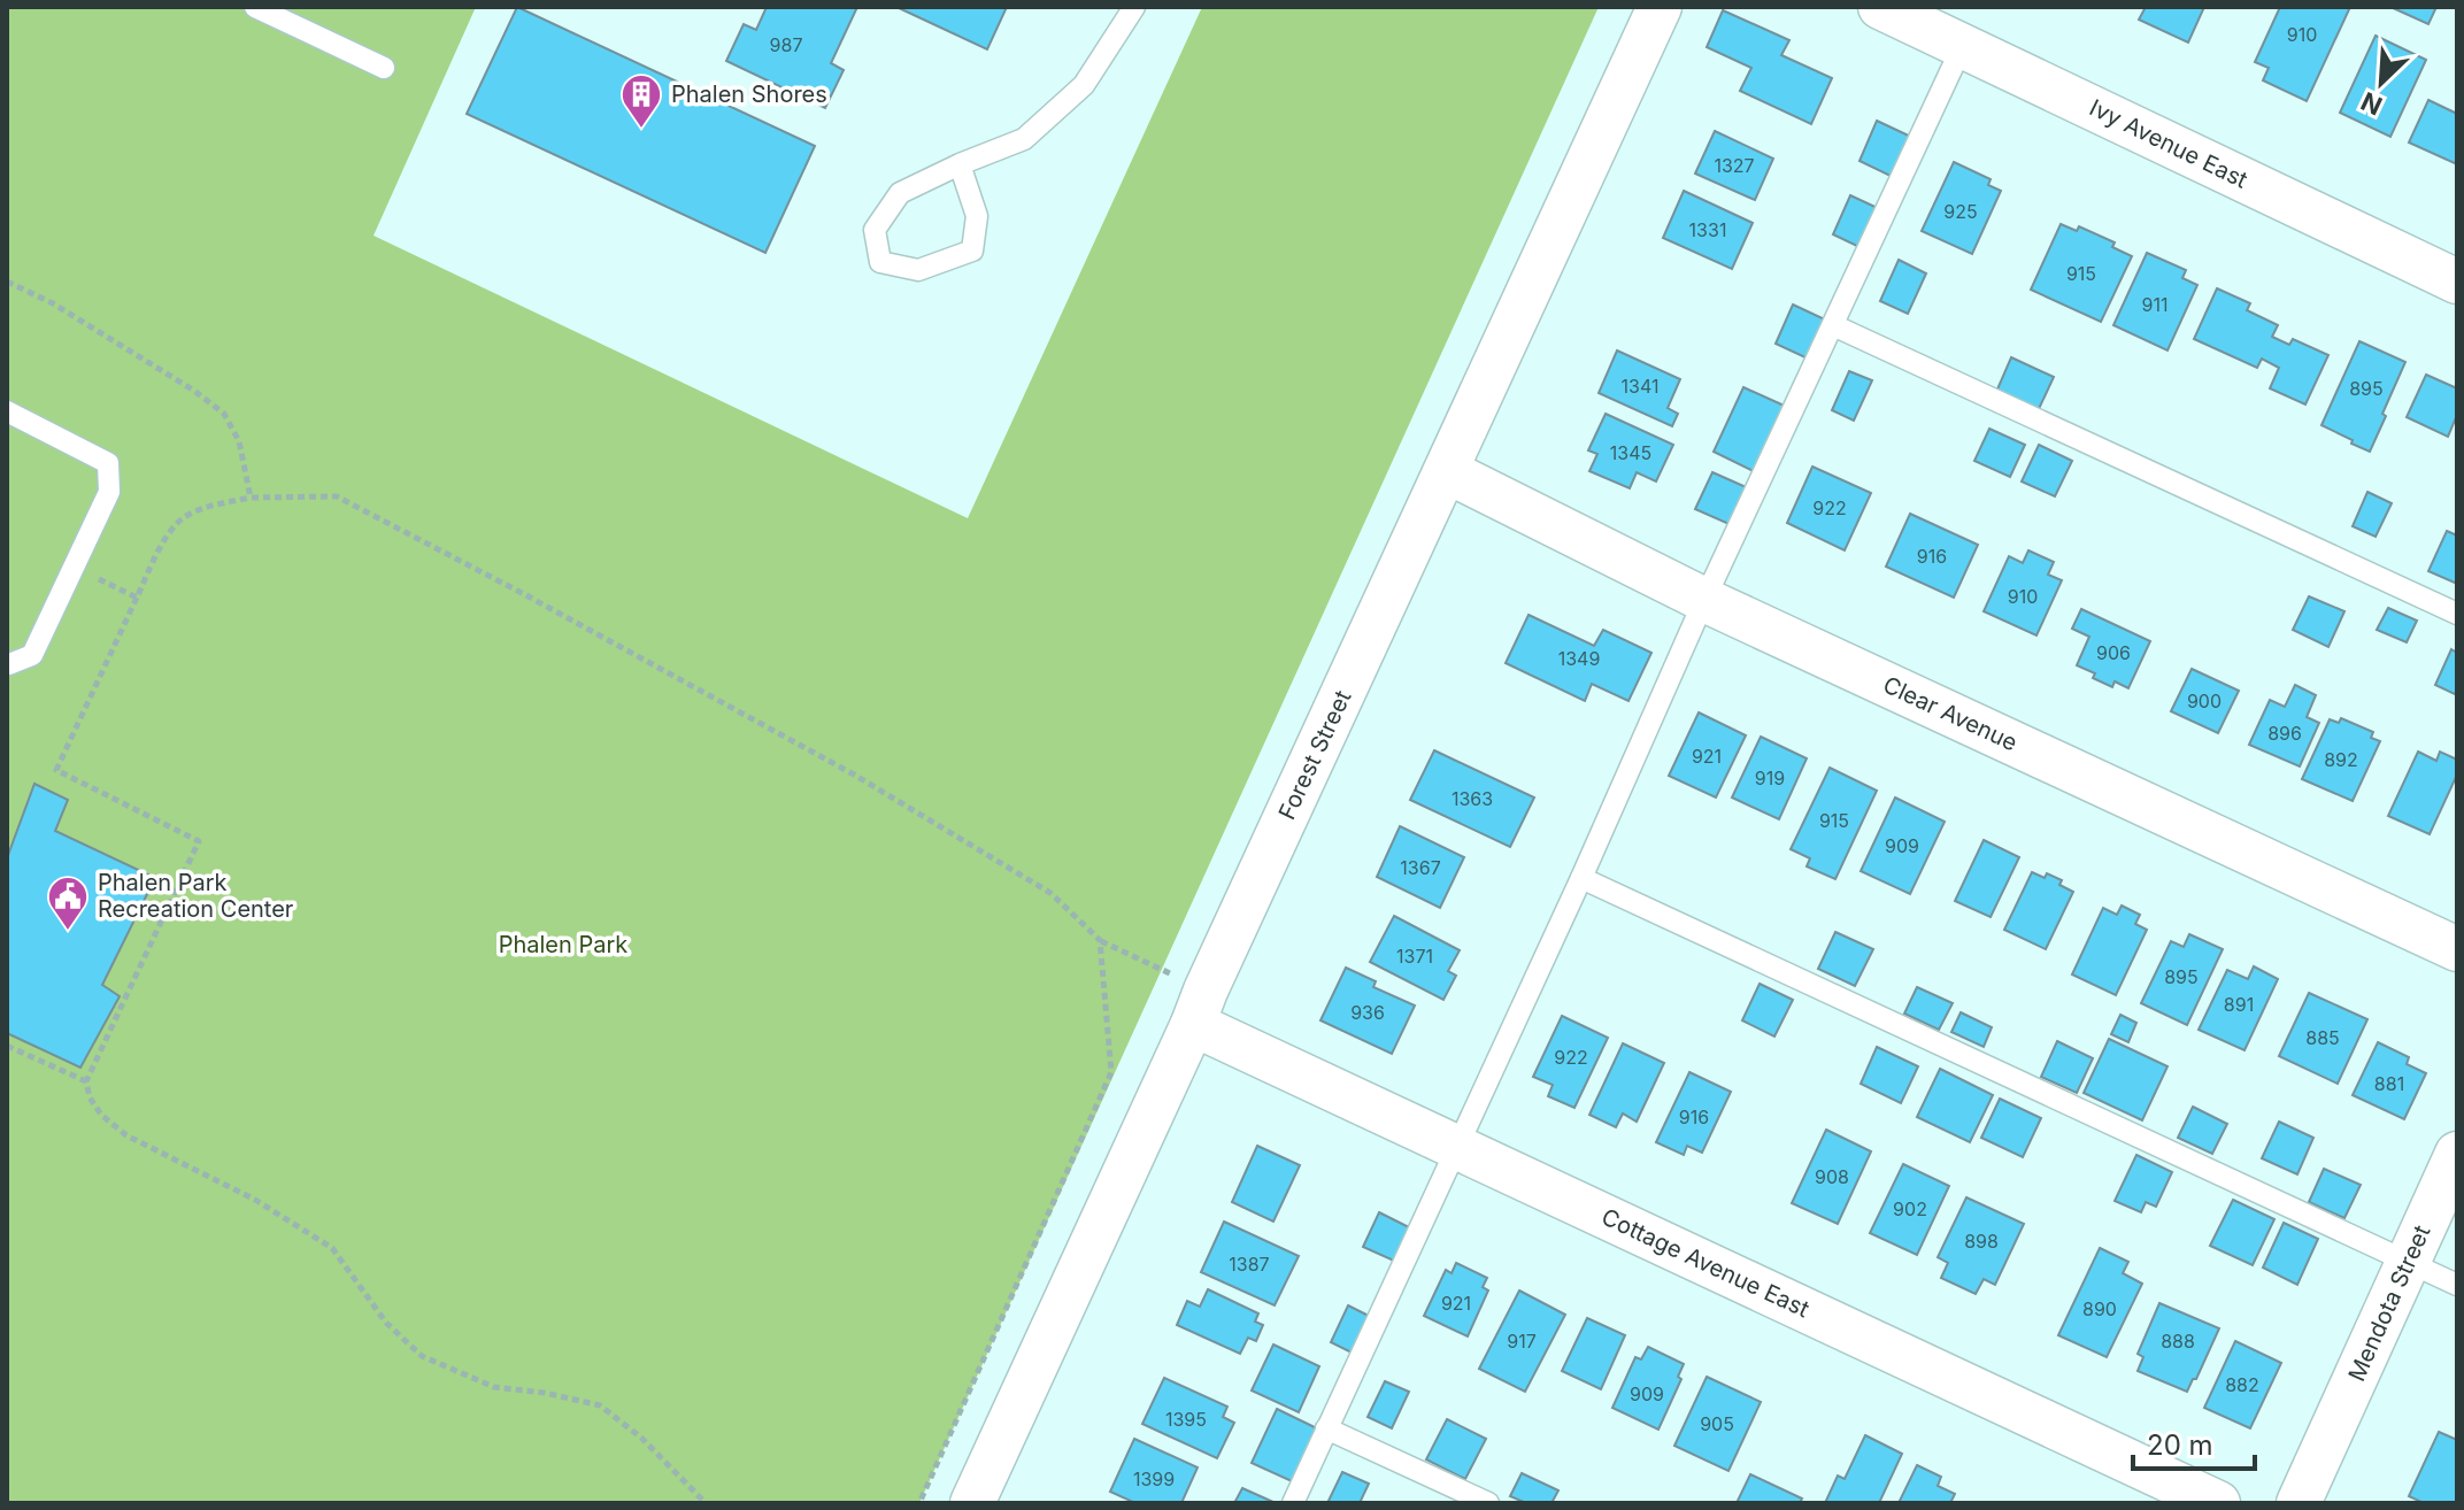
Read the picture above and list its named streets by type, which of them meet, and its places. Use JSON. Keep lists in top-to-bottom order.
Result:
{
  "streets": {
    "street": [
      "Ivy Avenue East",
      "Clear Avenue",
      "Forest Street",
      "Cottage Avenue East",
      "Mendota Street"
    ]
  },
  "crossings": [
    ["Clear Avenue", "Forest Street"],
    ["Forest Street", "Cottage Avenue East"]
  ],
  "parks": ["Phalen Park"],
  "places": {
    "building": ["Phalen Shores"],
    "public building": ["Phalen Park Recreation Center"]
  },
  "house_numbers": [
    "910",
    "987",
    "1327",
    "925",
    "1331",
    "915",
    "911",
    "1341",
    "895",
    "1345",
    "922",
    "916",
    "910",
    "906",
    "1349",
    "900",
    "896",
    "921",
    "892",
    "919",
    "1363",
    "915",
    "909",
    "1367",
    "1371",
    "895",
    "891",
    "936",
    "885",
    "922",
    "881",
    "916",
    "908",
    "902",
    "898",
    "1387",
    "921",
    "890",
    "917",
    "888",
    "882",
    "909",
    "1395",
    "905",
    "1399"
  ],
  "scale_bar": "20 m",
  "north": "bottom left"
}
